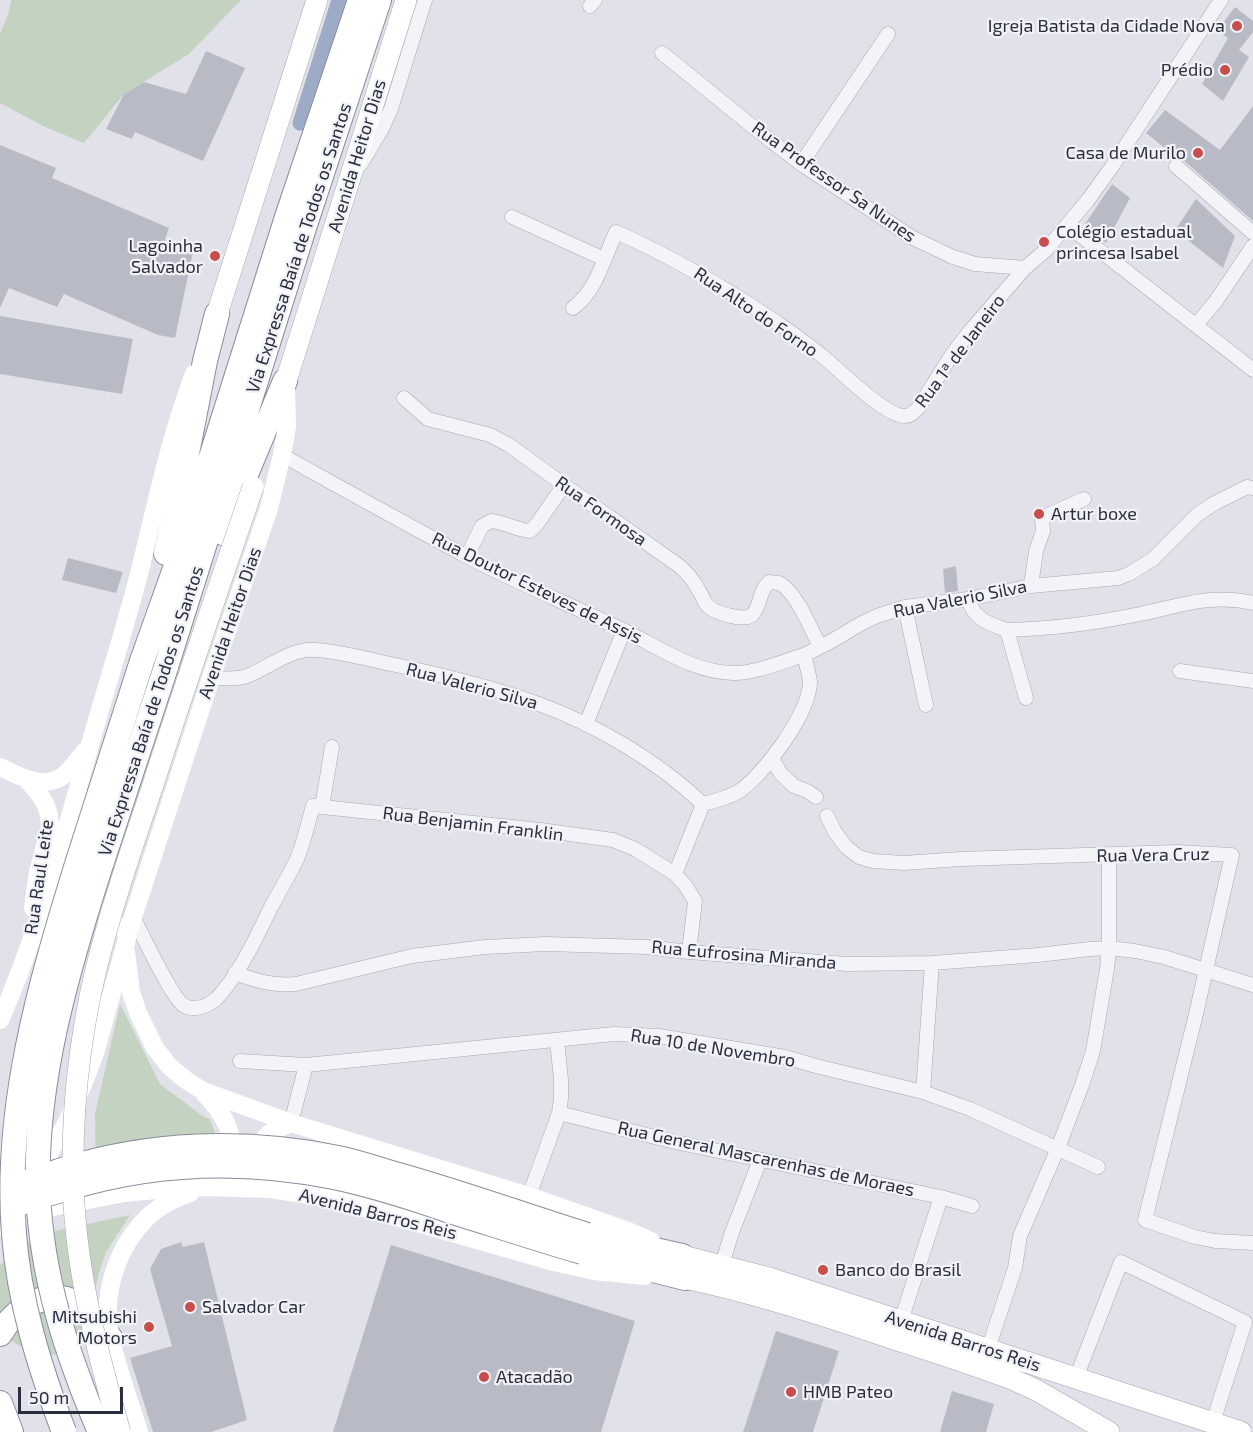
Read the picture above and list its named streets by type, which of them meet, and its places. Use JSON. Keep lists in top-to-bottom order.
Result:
{
  "streets": {
    "highway": ["Via Expressa Baía de Todos os Santos", "Avenida Barros Reis"],
    "main road": ["Avenida Heitor Dias", "Rua Raul Leite"],
    "street": [
      "Rua Professor Sa Nunes",
      "Rua Alto do Forno",
      "Rua 1ª de Janeiro",
      "Rua Formosa",
      "Rua Doutor Esteves de Assis",
      "Rua Valerio Silva",
      "Rua Benjamin Franklin",
      "Rua Vera Cruz",
      "Rua Eufrosina Miranda",
      "Rua 10 de Novembro",
      "Rua General Mascarenhas de Moraes"
    ]
  },
  "crossings": [
    ["Avenida Heitor Dias", "Rua Doutor Esteves de Assis"],
    ["Avenida Heitor Dias", "Rua Valerio Silva"],
    ["Avenida Heitor Dias", "Avenida Barros Reis"],
    ["Rua Professor Sa Nunes", "Rua 1ª de Janeiro"],
    ["Rua Alto do Forno", "Rua 1ª de Janeiro"],
    ["Rua Formosa", "Rua Valerio Silva"],
    ["Rua Doutor Esteves de Assis", "Rua Valerio Silva"],
    ["Rua Benjamin Franklin", "Rua Eufrosina Miranda"],
    ["Rua Vera Cruz", "Rua Eufrosina Miranda"]
  ],
  "places": [
    "Igreja Batista da Cidade Nova",
    "Prédio",
    "Casa de Murilo",
    "Colégio estadual princesa Isabel",
    "Lagoinha Salvador",
    "Artur boxe",
    "Banco do Brasil",
    "Salvador Car",
    "Mitsubishi Motors",
    "Atacadão",
    "HMB Pateo"
  ],
  "scale_bar": "50 m"
}
